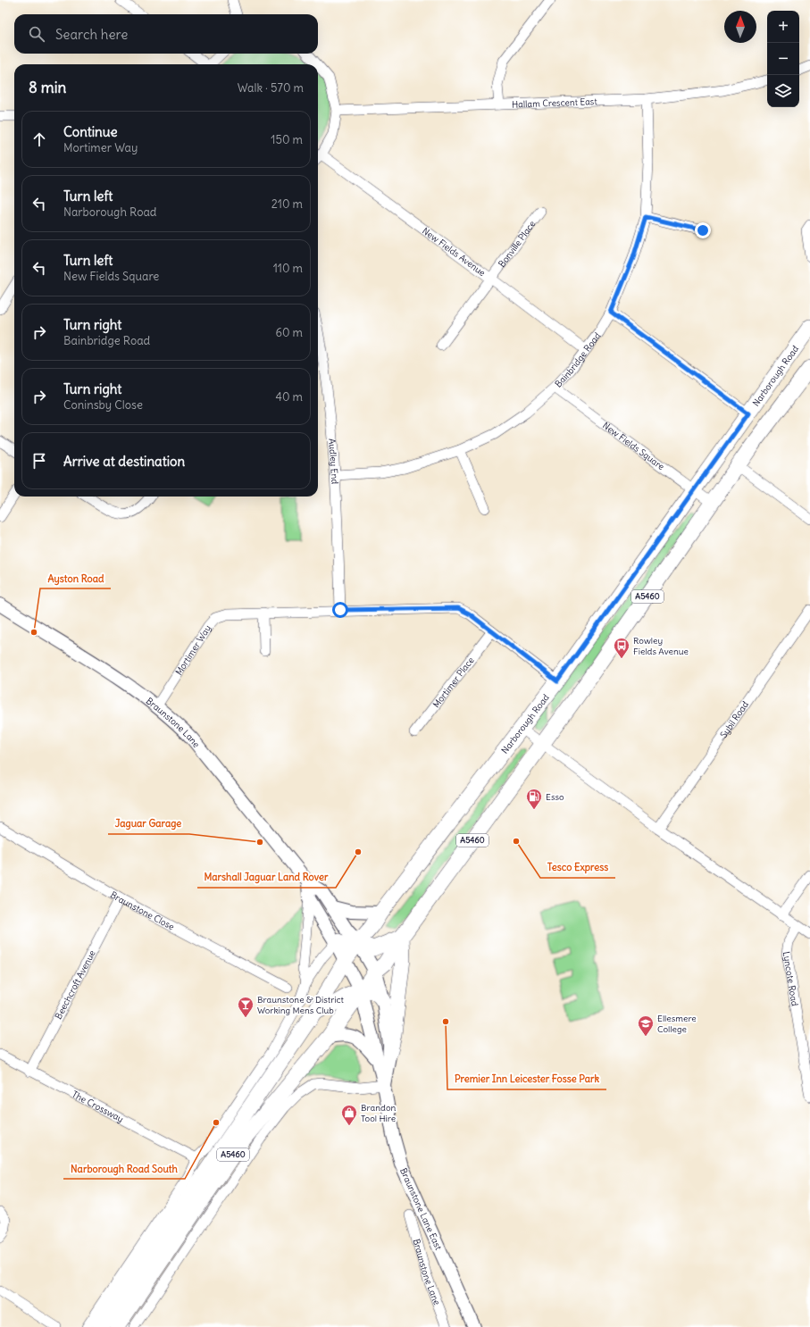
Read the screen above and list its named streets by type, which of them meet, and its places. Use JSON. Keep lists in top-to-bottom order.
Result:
{
  "streets": {
    "main road": ["Narborough Road", "A5460"],
    "street": [
      "Hallam Crescent East",
      "Bonville Place",
      "New Fields Avenue",
      "Bainbridge Road",
      "New Fields Square",
      "Audley End",
      "Mortimer Way",
      "Mortimer Place",
      "Sybil Road",
      "Braunstone Lane",
      "Braunstone Close",
      "Lyncote Road",
      "Beechcroft Avenue",
      "The Crossway",
      "Braunstone Lane East"
    ]
  },
  "crossings": [
    ["Hallam Crescent East", "Bainbridge Road"],
    ["Bonville Place", "New Fields Avenue"],
    ["New Fields Avenue", "Bainbridge Road"],
    ["Bainbridge Road", "New Fields Square"],
    ["Bainbridge Road", "Audley End"],
    ["Narborough Road", "New Fields Square"],
    ["Narborough Road", "A5460"],
    ["Narborough Road", "Mortimer Way"],
    ["Narborough Road", "Braunstone Lane"],
    ["Narborough Road", "Braunstone Lane East"],
    ["New Fields Square", "A5460"],
    ["Audley End", "Mortimer Way"],
    ["A5460", "Braunstone Lane"],
    ["A5460", "Braunstone Lane East"],
    ["Mortimer Way", "Mortimer Place"],
    ["Mortimer Way", "Braunstone Lane"],
    ["Braunstone Lane", "Braunstone Lane East"],
    ["Braunstone Close", "Beechcroft Avenue"],
    ["Beechcroft Avenue", "The Crossway"]
  ],
  "places": {
    "other": [
      "Ayston Road",
      "Tesco Express",
      "Jaguar Garage",
      "Marshall Jaguar Land Rover",
      "Premier Inn Leicester Fosse Park",
      "Narborough Road South"
    ],
    "bus stop": ["Rowley Fields Avenue"],
    "fuel station": ["Esso"],
    "bar": ["Braunstone & District Working Mens Club"],
    "school or university": ["Ellesmere College"],
    "shop": ["Brandon Tool Hire"]
  },
  "north": "top",
  "page": {
    "map_buttons": ["+", "−"],
    "search": "Search here",
    "heading": ["8 min", "Walk · 570 m"],
    "list": [
      ["Continue", "Mortimer Way", "150 m"],
      ["Turn left", "Narborough Road", "210 m"],
      ["Turn left", "New Fields Square", "110 m"],
      ["Turn right", "Bainbridge Road", "60 m"],
      ["Turn right", "Coninsby Close", "40 m"],
      "Arrive at destination"
    ]
  }
}
